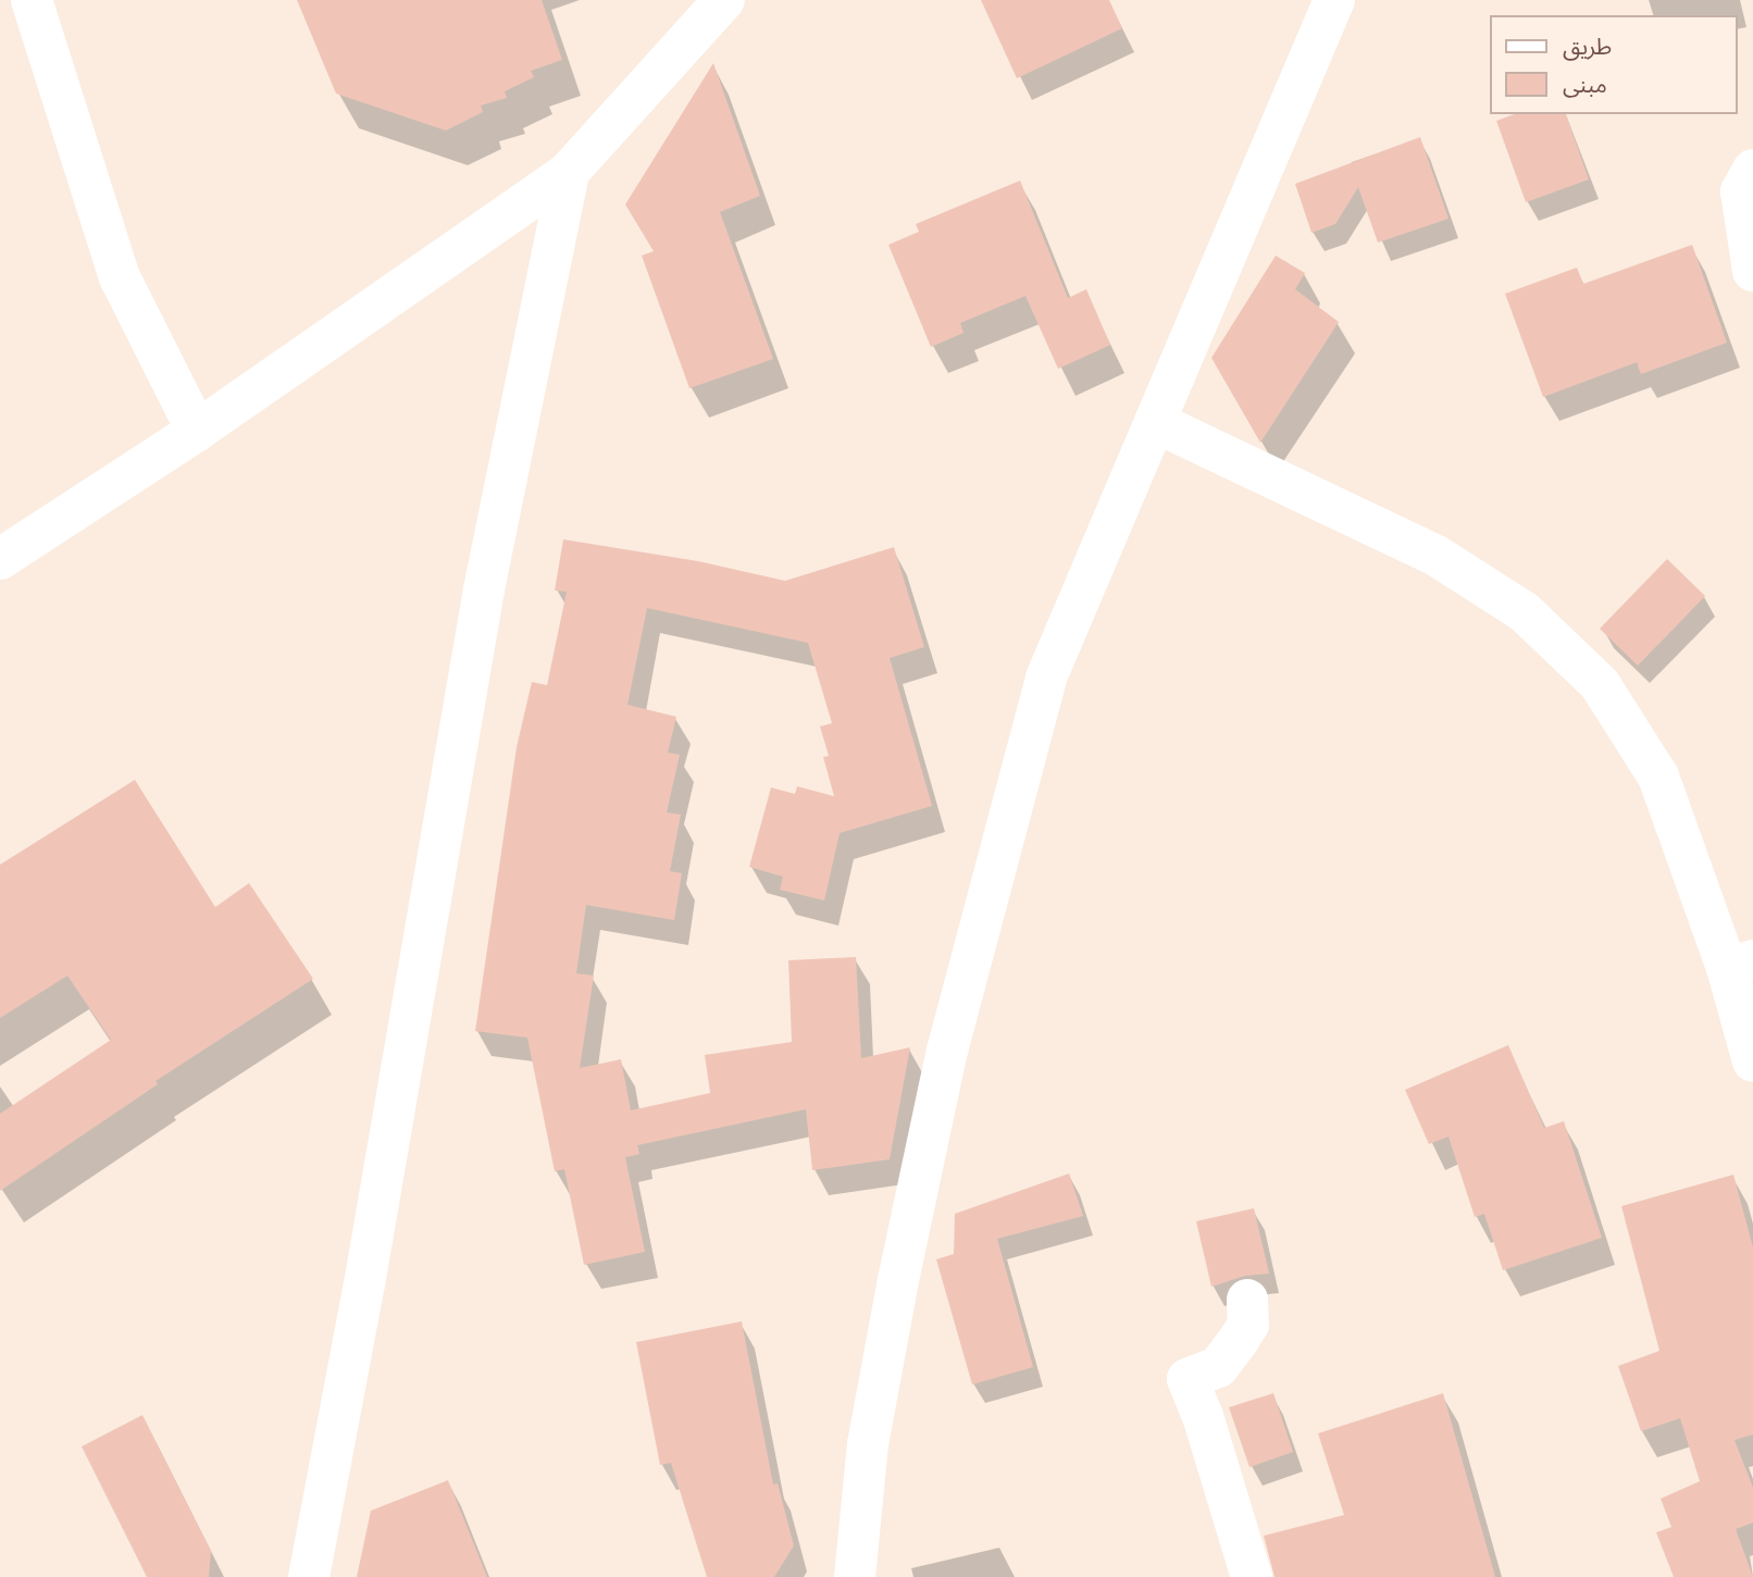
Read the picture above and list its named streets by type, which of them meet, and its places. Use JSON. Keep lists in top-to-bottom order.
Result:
{
  "legend": ["طريق", "مبنى"]
}
